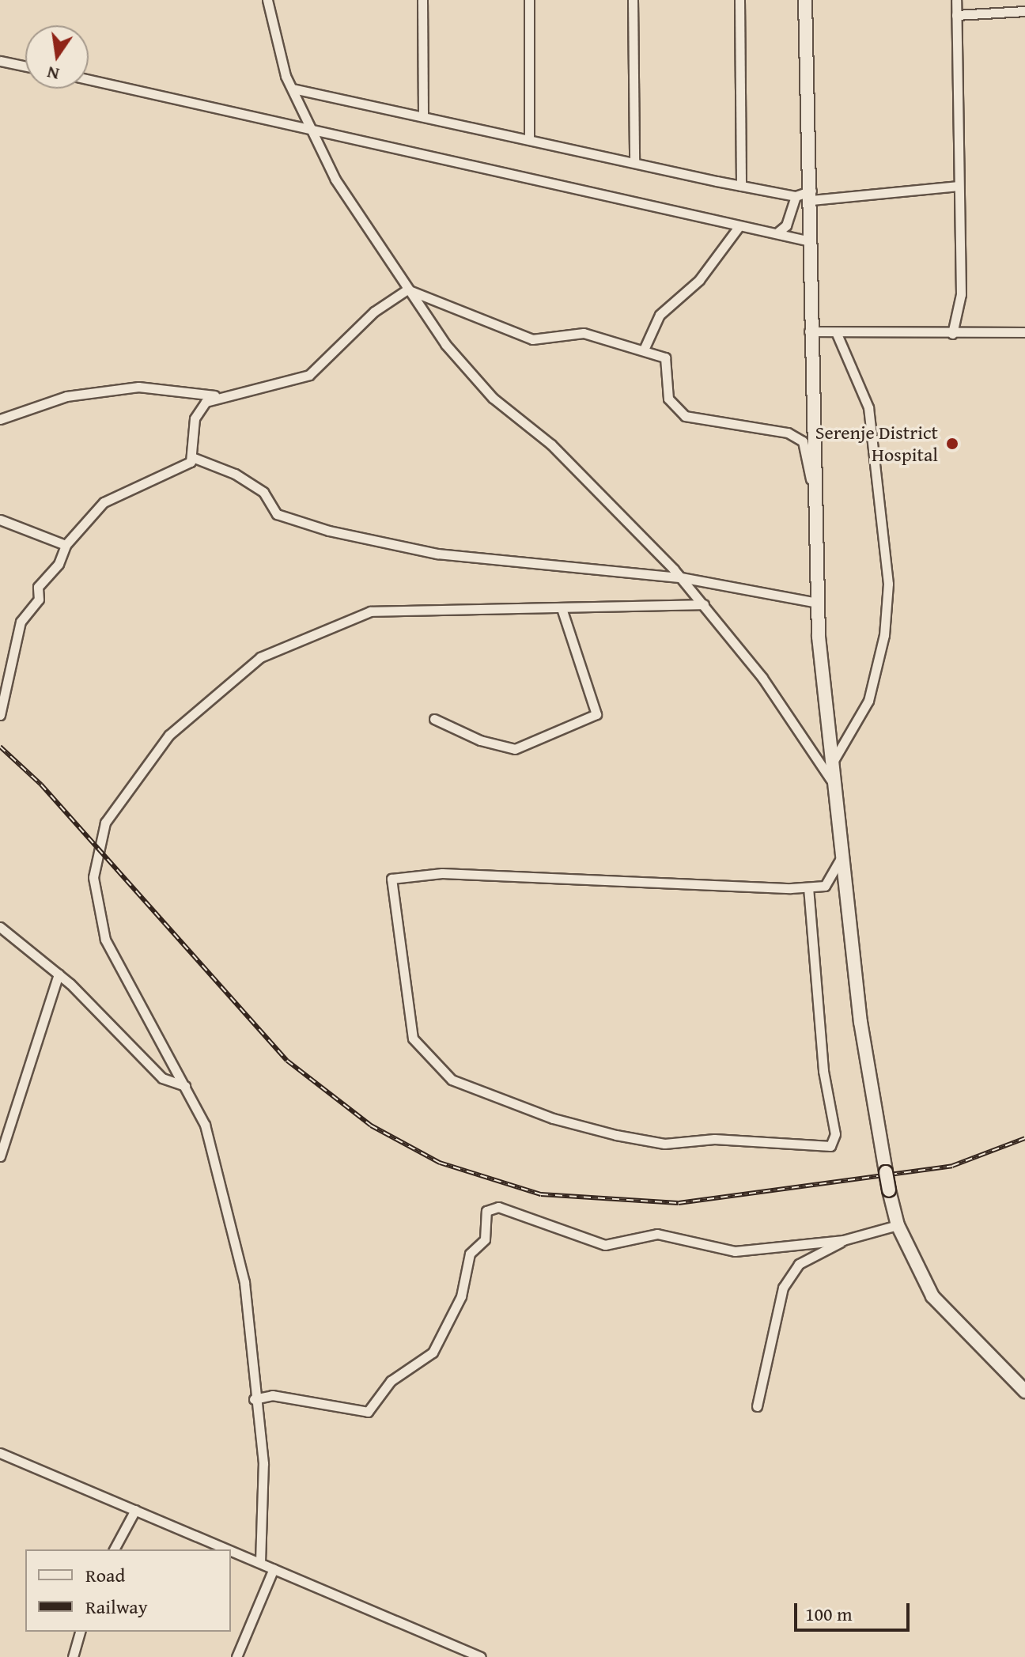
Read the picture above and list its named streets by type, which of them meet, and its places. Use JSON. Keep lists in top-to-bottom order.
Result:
{
  "places": ["Serenje District Hospital"],
  "legend": ["Road", "Railway"],
  "scale_bar": "100 m",
  "north": "bottom"
}
